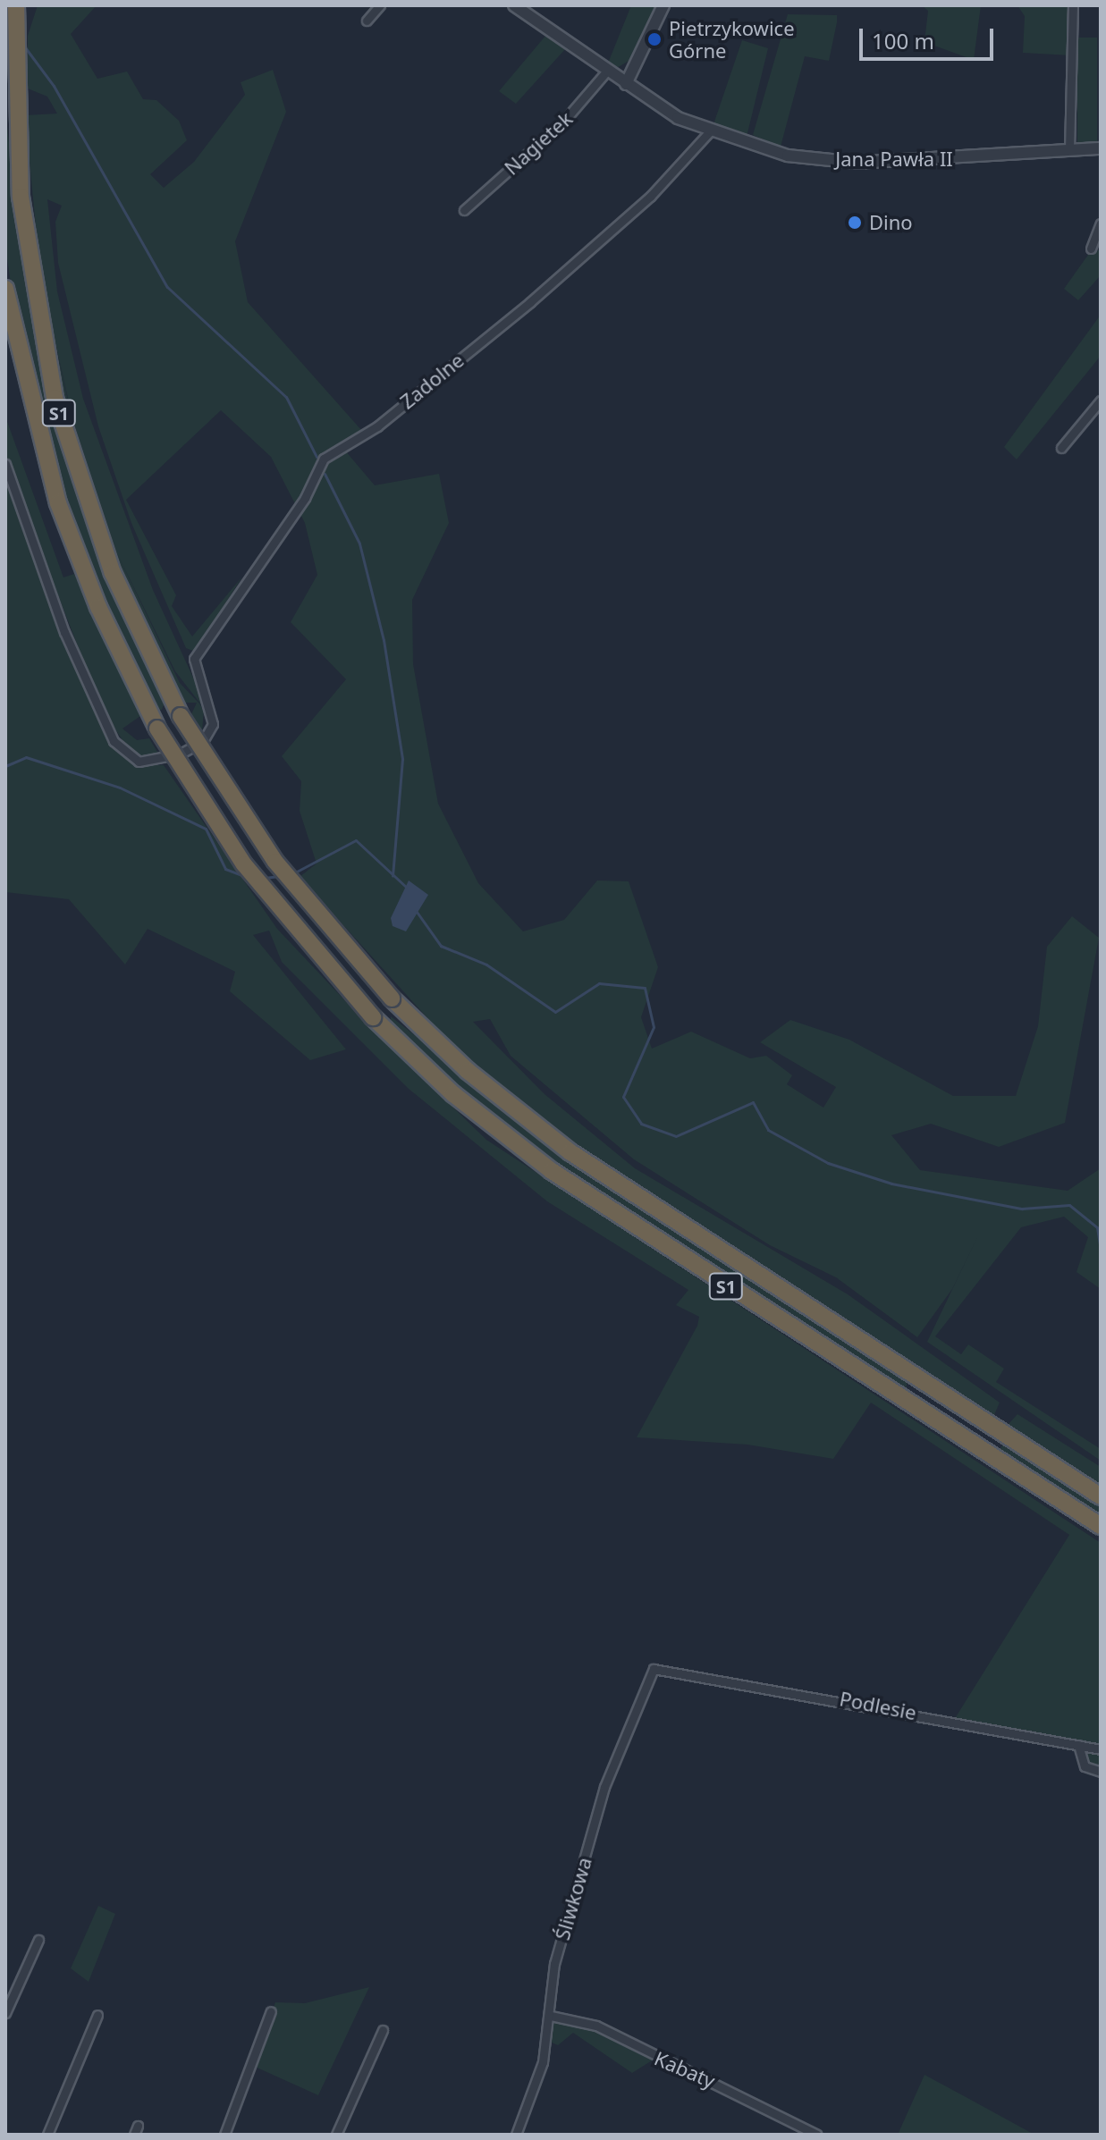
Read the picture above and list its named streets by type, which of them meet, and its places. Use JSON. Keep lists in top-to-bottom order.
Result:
{
  "streets": {
    "highway": ["S1"],
    "street": [
      "Nagietek",
      "Jana Pawła II",
      "Zadolne",
      "Podlesie",
      "Śliwkowa",
      "Kabaty"
    ]
  },
  "crossings": [
    ["Nagietek", "Jana Pawła II"],
    ["Jana Pawła II", "Zadolne"],
    ["Podlesie", "Śliwkowa"],
    ["Śliwkowa", "Kabaty"]
  ],
  "places": ["Pietrzykowice Górne", "Dino"],
  "scale_bar": "100 m"
}
